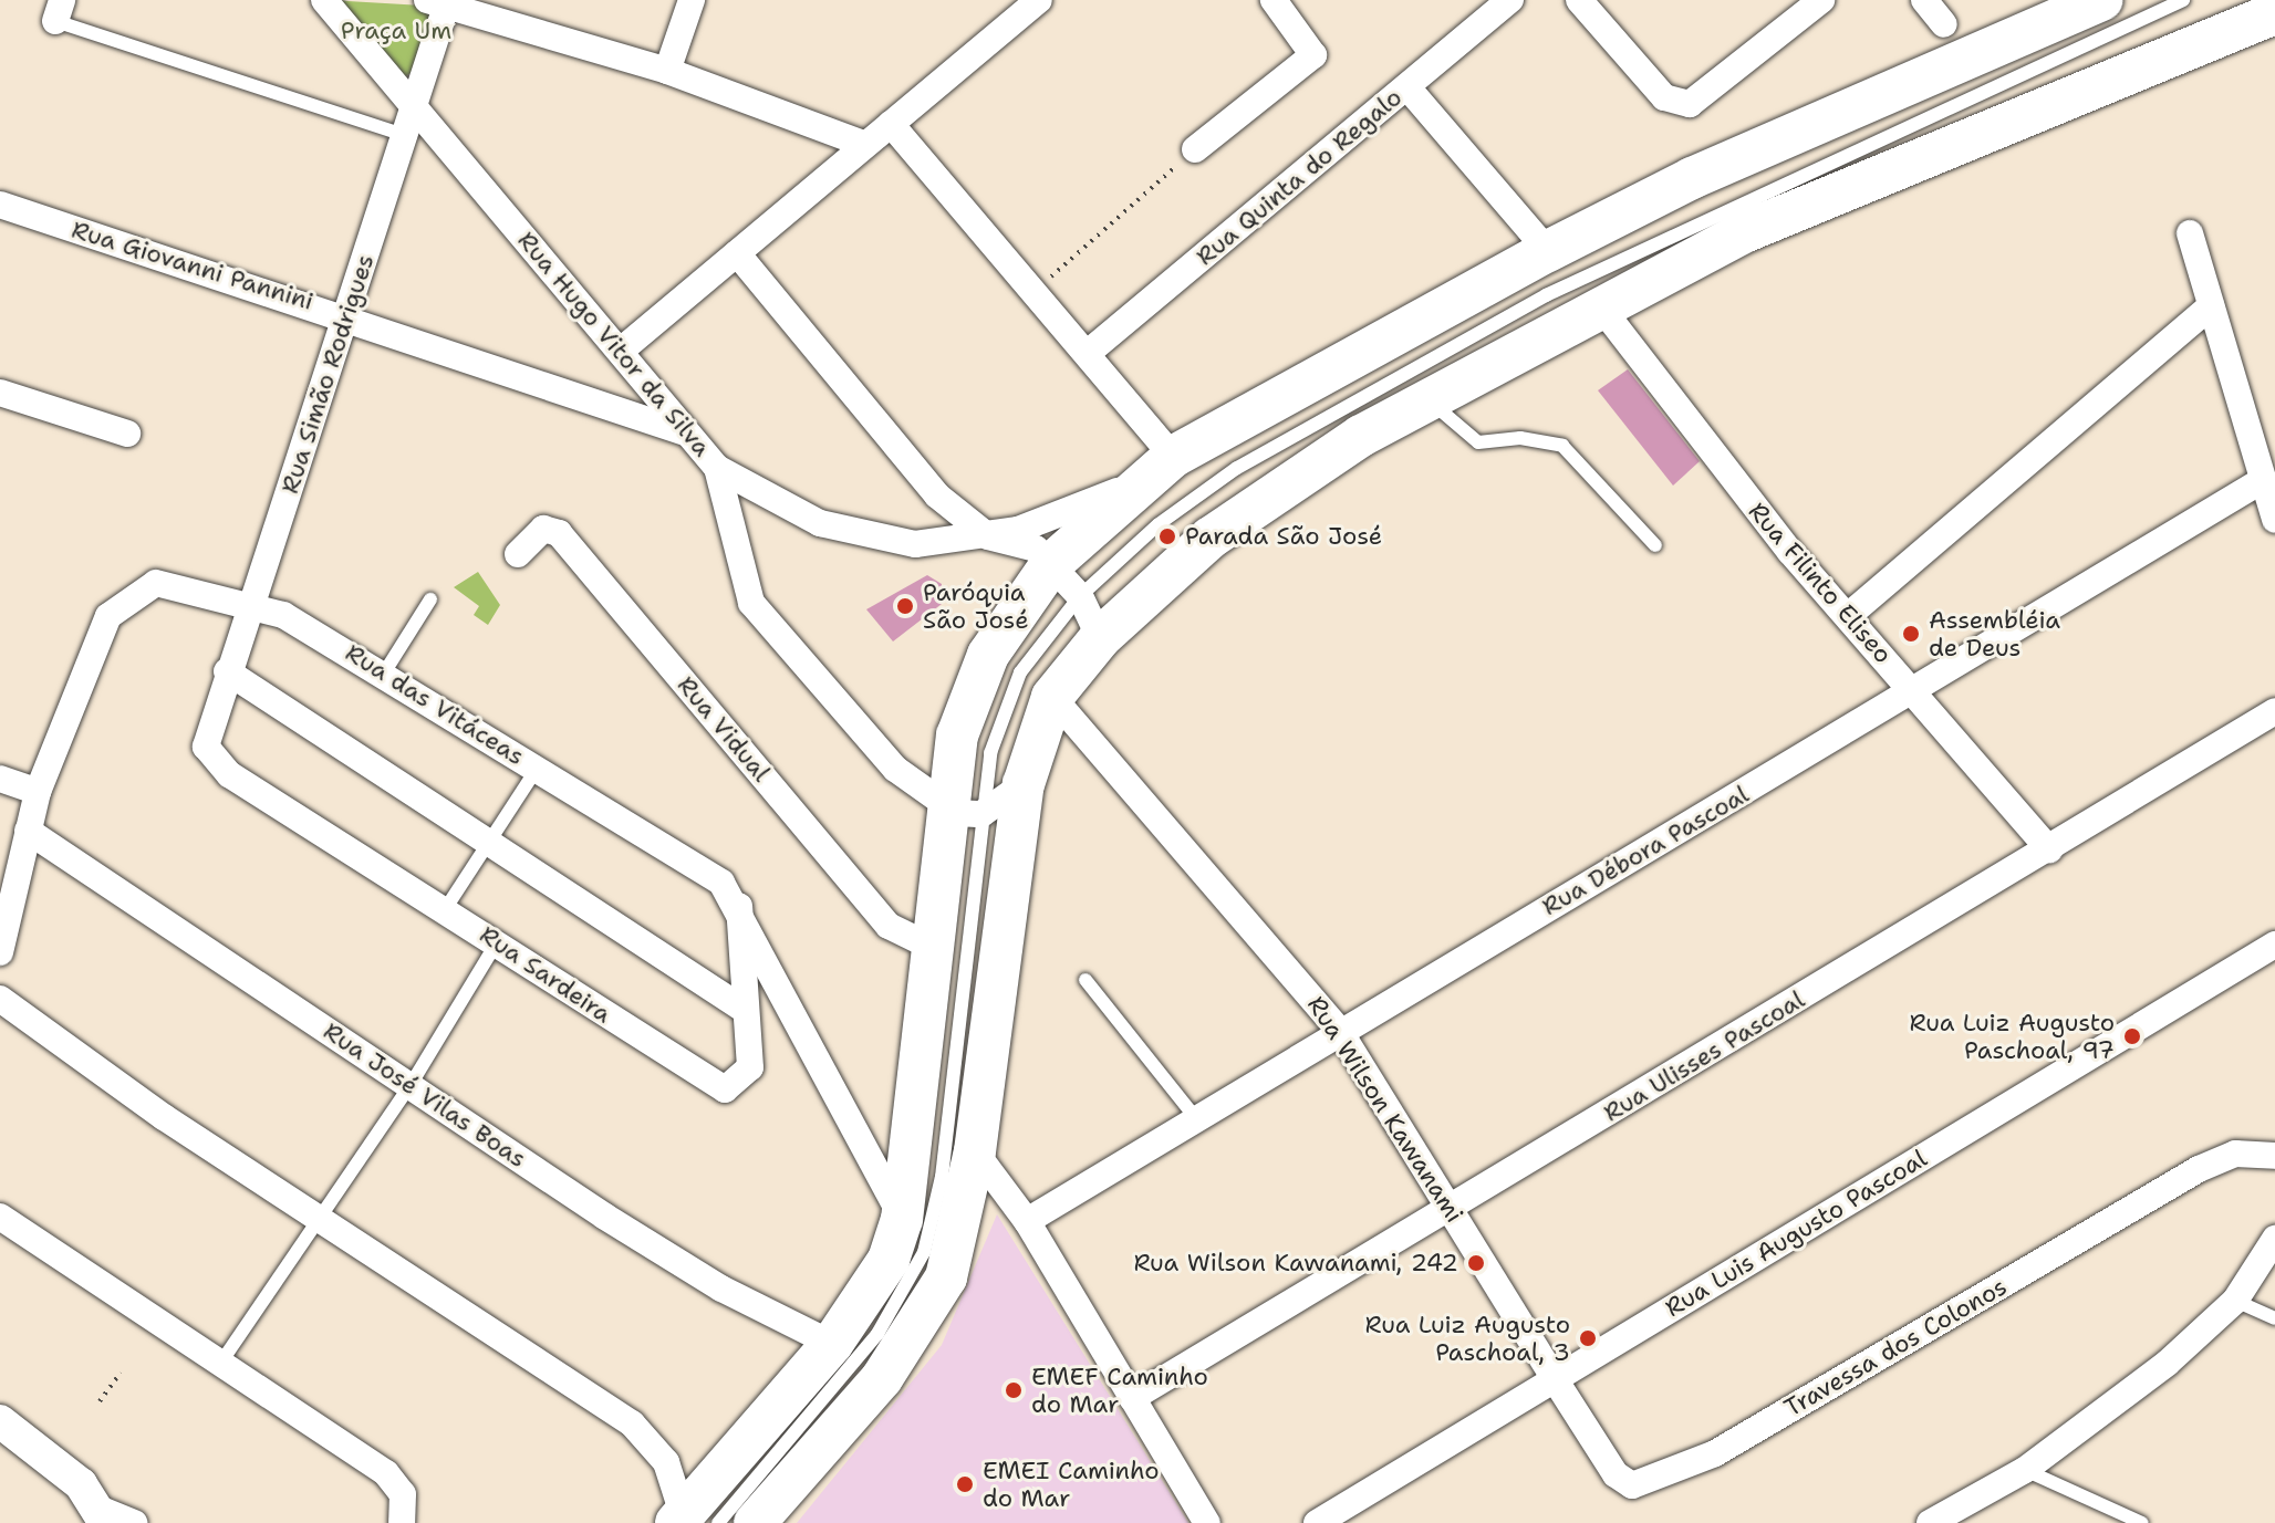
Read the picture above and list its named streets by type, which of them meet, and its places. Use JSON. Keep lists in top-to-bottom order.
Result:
{
  "streets": {
    "street": [
      "Rua Quinta do Regalo",
      "Rua Giovanni Pannini",
      "Rua Hugo Vitor da Silva",
      "Rua Simão Rodrigues",
      "Rua Filinto Eliseo",
      "Rua das Vitáceas",
      "Rua Vidual",
      "Rua Débora Pascoal",
      "Rua Sardeira",
      "Rua Ulisses Pascoal",
      "Rua José Vilas Boas",
      "Rua Wilson Kawanami",
      "Rua Luis Augusto Pascoal",
      "Travessa dos Colonos"
    ]
  },
  "crossings": [
    ["Rua Giovanni Pannini", "Rua Hugo Vitor da Silva"],
    ["Rua Giovanni Pannini", "Rua Simão Rodrigues"],
    ["Rua Hugo Vitor da Silva", "Rua Simão Rodrigues"],
    ["Rua Simão Rodrigues", "Rua das Vitáceas"],
    ["Rua Simão Rodrigues", "Rua Sardeira"],
    ["Rua Filinto Eliseo", "Rua Débora Pascoal"],
    ["Rua Filinto Eliseo", "Rua Ulisses Pascoal"],
    ["Rua das Vitáceas", "Rua Sardeira"],
    ["Rua das Vitáceas", "Rua José Vilas Boas"],
    ["Rua Débora Pascoal", "Rua Wilson Kawanami"],
    ["Rua Ulisses Pascoal", "Rua Wilson Kawanami"],
    ["Rua Wilson Kawanami", "Rua Luis Augusto Pascoal"],
    ["Rua Wilson Kawanami", "Travessa dos Colonos"],
    ["Rua Luis Augusto Pascoal", "Travessa dos Colonos"]
  ],
  "parks": ["Praça Um"],
  "places": [
    "Parada São José",
    "Paróquia São José",
    "Assembléia de Deus",
    "Rua Luiz Augusto Paschoal, 97",
    "Rua Wilson Kawanami, 242",
    "Rua Luiz Augusto Paschoal, 3",
    "EMEF Caminho do Mar",
    "EMEI Caminho do Mar"
  ]
}
